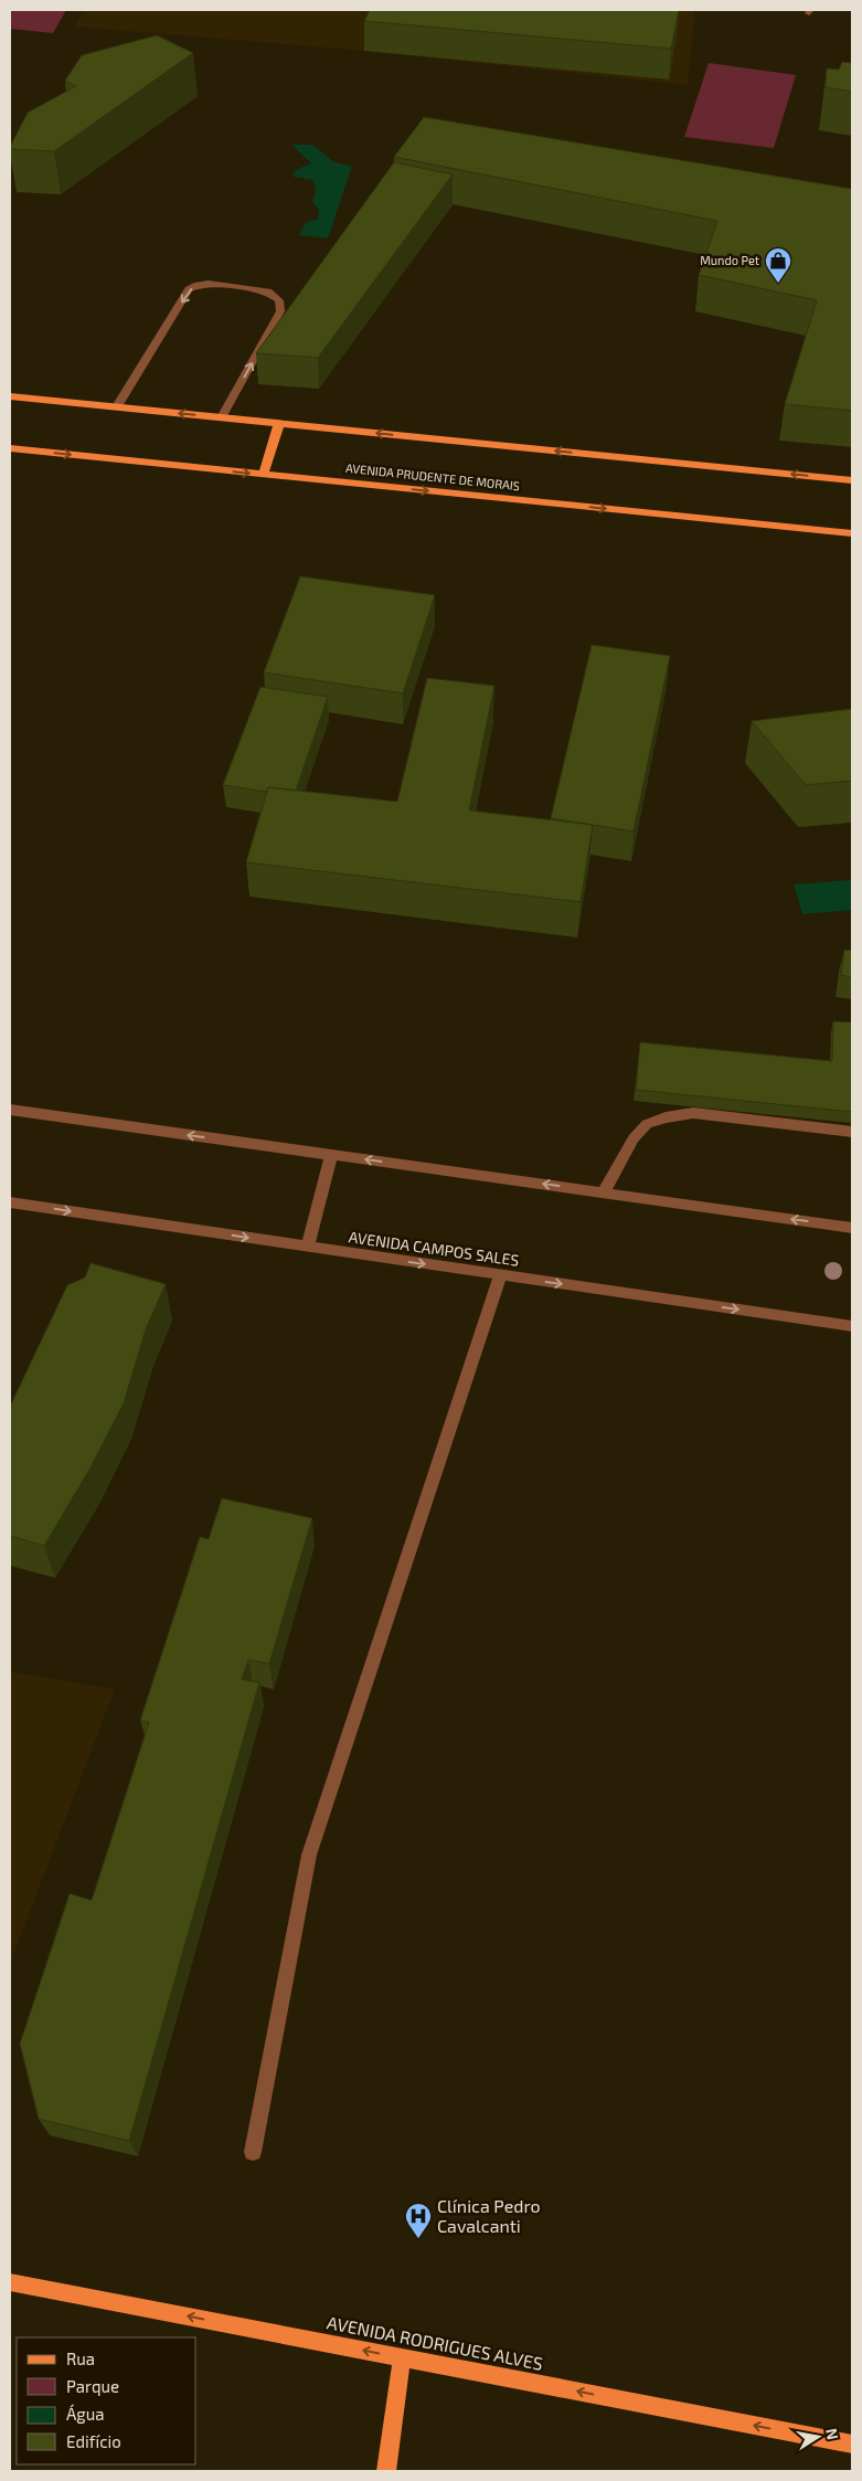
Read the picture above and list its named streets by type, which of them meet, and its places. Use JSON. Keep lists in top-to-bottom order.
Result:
{
  "streets": {
    "main road": ["AVENIDA PRUDENTE DE MORAIS", "AVENIDA RODRIGUES ALVES"],
    "street": ["AVENIDA CAMPOS SALES"]
  },
  "one_way": ["AVENIDA RODRIGUES ALVES"],
  "places": {
    "shop": ["Mundo Pet"],
    "hospital": ["Clínica Pedro Cavalcanti"]
  },
  "legend": [
    "Rua",
    "Parque",
    "Água",
    "Edifício"
  ],
  "north": "right"
}
